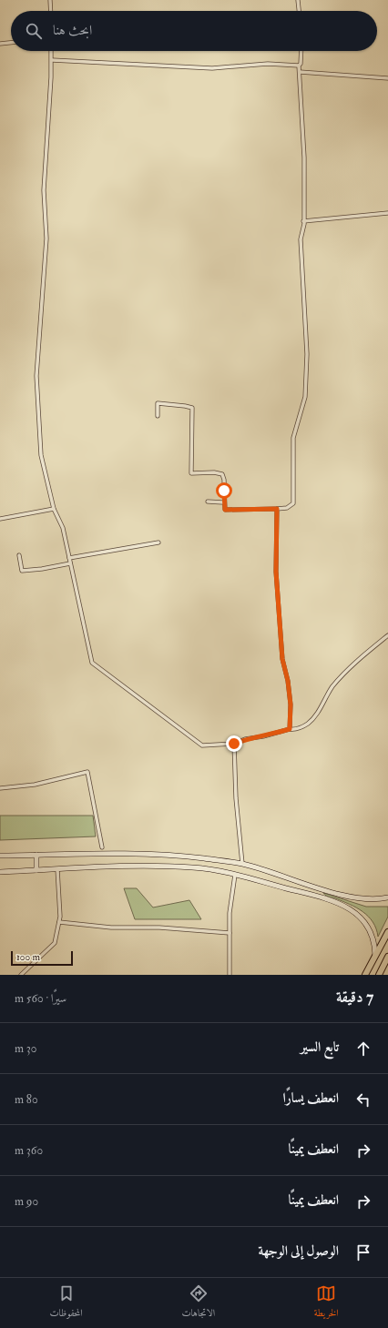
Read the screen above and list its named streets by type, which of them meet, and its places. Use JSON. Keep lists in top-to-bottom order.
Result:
{
  "scale_bar": "100 m",
  "page": {
    "search": "ابحث هنا",
    "scale": "100 m",
    "heading": ["7 دقيقة", "سيرًا · 560 m"],
    "list": [
      ["تابع السير", "30 m"],
      ["انعطف يسارًا", "80 m"],
      ["انعطف يمينًا", "360 m"],
      ["انعطف يمينًا", "90 m"],
      "الوصول إلى الوجهة"
    ],
    "nav": ["الخريطة", "الاتجاهات", "المحفوظات"]
  }
}
